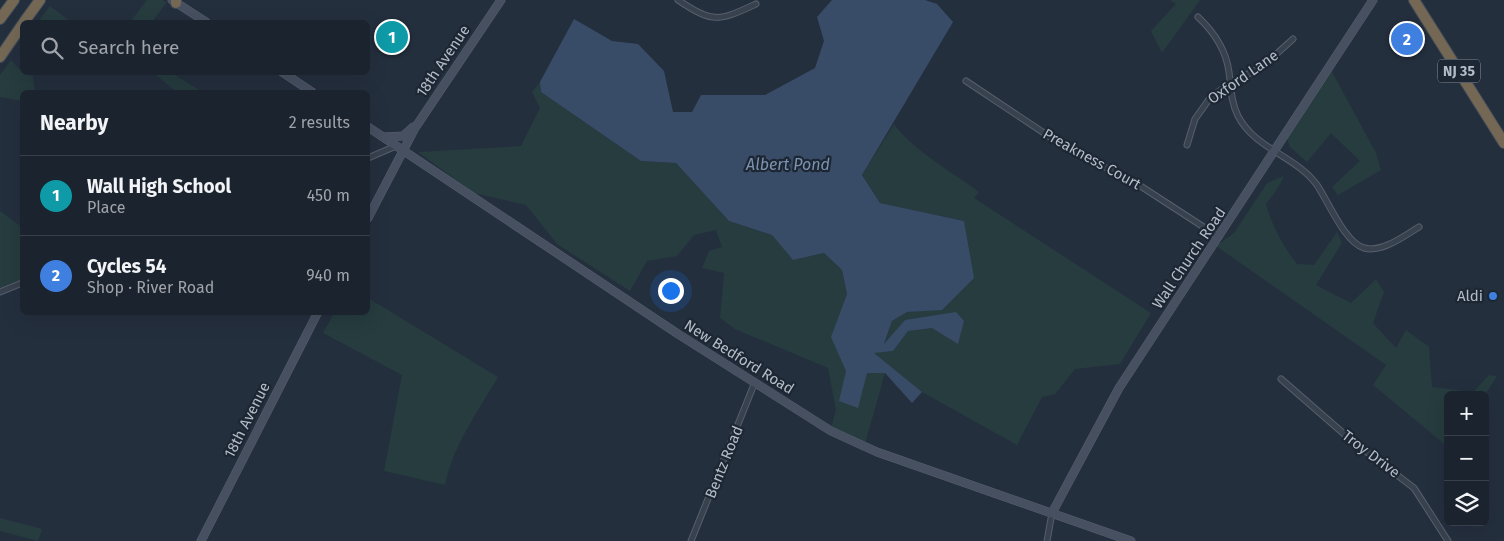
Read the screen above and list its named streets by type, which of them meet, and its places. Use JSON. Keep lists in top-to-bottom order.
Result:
{
  "streets": {
    "highway": ["NJ 35"],
    "street": [
      "18th Avenue",
      "Oxford Lane",
      "Preakness Court",
      "Wall Church Road",
      "New Bedford Road",
      "Troy Drive",
      "Bentz Road"
    ]
  },
  "crossings": [
    ["18th Avenue", "New Bedford Road"],
    ["Preakness Court", "Wall Church Road"],
    ["Wall Church Road", "New Bedford Road"],
    ["New Bedford Road", "Bentz Road"]
  ],
  "water": ["Albert Pond"],
  "places": ["Aldi"],
  "page": {
    "pins": ["1", "2"],
    "search": "Search here",
    "heading": ["Nearby", "2 results"],
    "list": [
      {
        "mark": "1",
        "name": "Wall High School",
        "note": "Place",
        "value": "450 m"
      },
      {
        "mark": "2",
        "name": "Cycles 54",
        "note": "Shop · River Road",
        "value": "940 m"
      }
    ],
    "map_buttons": ["+", "−"]
  }
}
